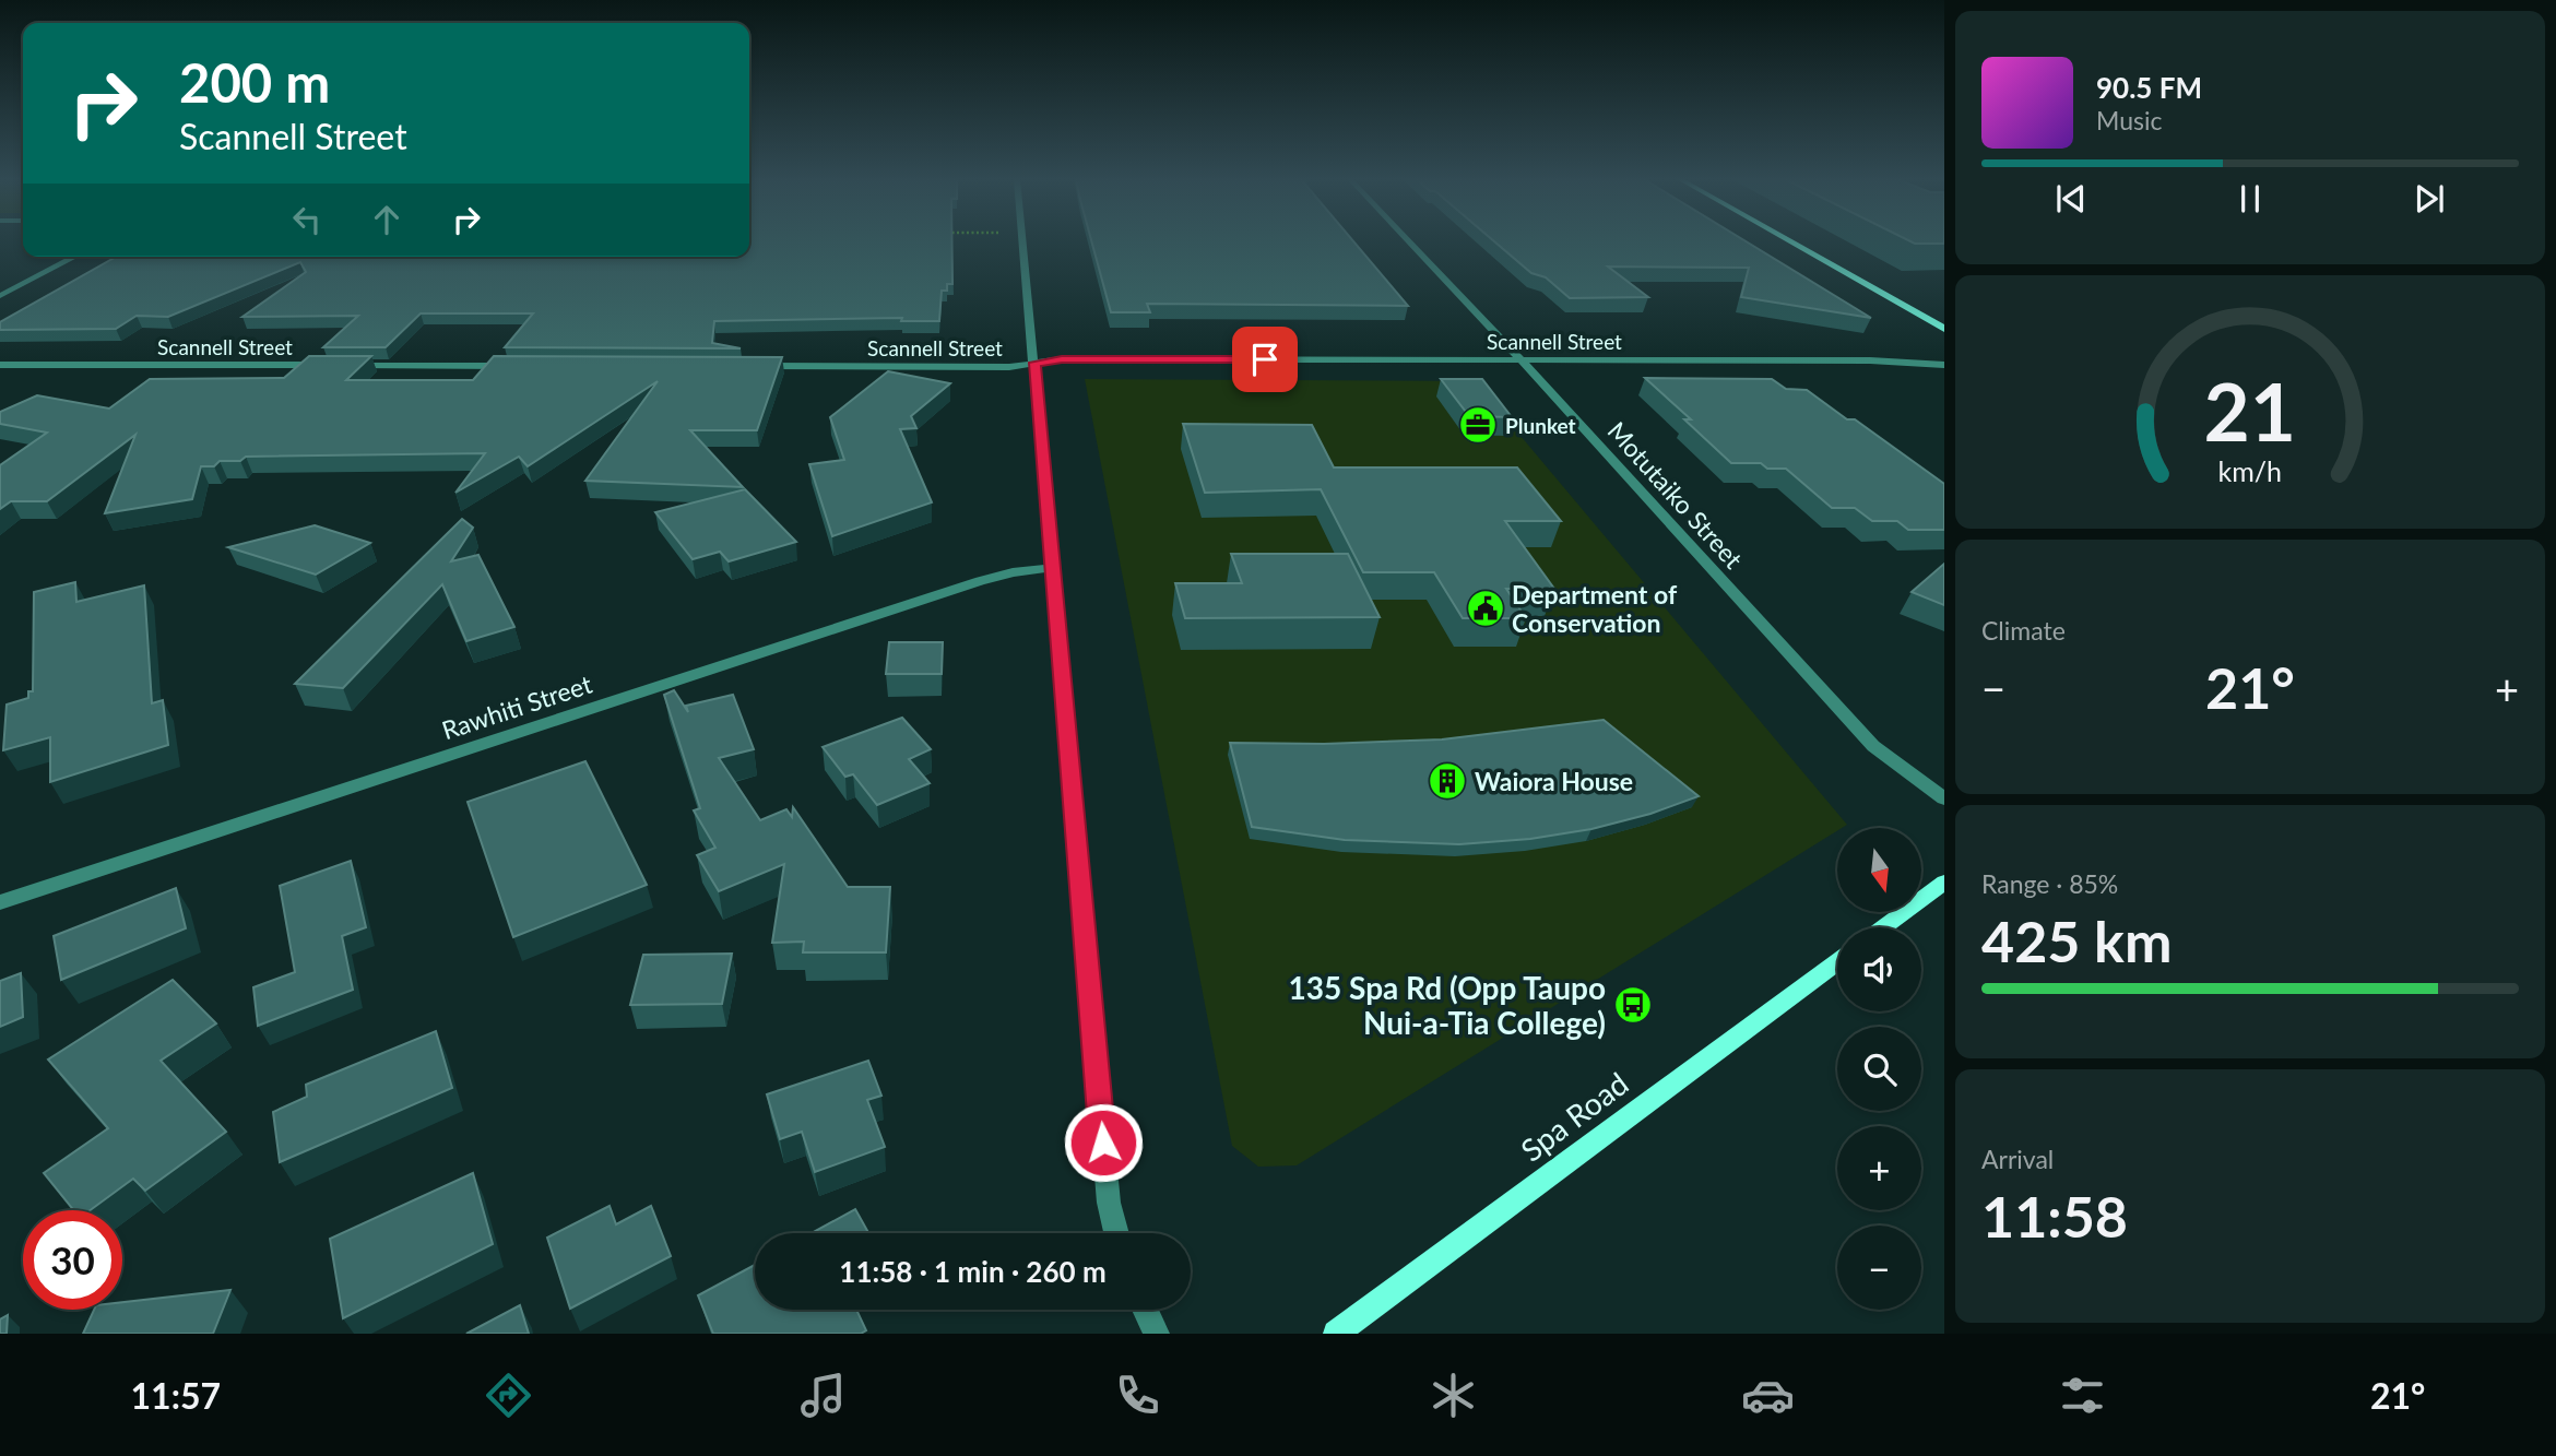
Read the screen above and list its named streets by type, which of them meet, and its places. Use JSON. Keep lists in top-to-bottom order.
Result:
{
  "streets": {
    "main road": ["Spa Road"],
    "street": ["Scannell Street", "Motutaiko Street", "Rawhiti Street"]
  },
  "crossings": [
    ["Scannell Street", "Motutaiko Street"]
  ],
  "places": {
    "office": ["Plunket"],
    "public building": ["Department of Conservation"],
    "building": ["Waiora House"],
    "bus stop": ["135 Spa Rd (Opp Taupo Nui-a-Tia College)"]
  },
  "north": "bottom",
  "page": {
    "turn": ["200 m", "Scannell Street"],
    "song": ["90.5 FM", "Music"],
    "tile": [
      "Climate",
      ["Range · 85%", "425 km"],
      ["Arrival", "11:58"]
    ],
    "heat": ["−", "21°", "+"],
    "map_buttons": ["+", "−"],
    "limit": "30",
    "trip": "11:58 · 1 min · 260 m",
    "tabs": ["11:57", "21°"],
    "gauge": ["21", "km/h"]
  }
}
